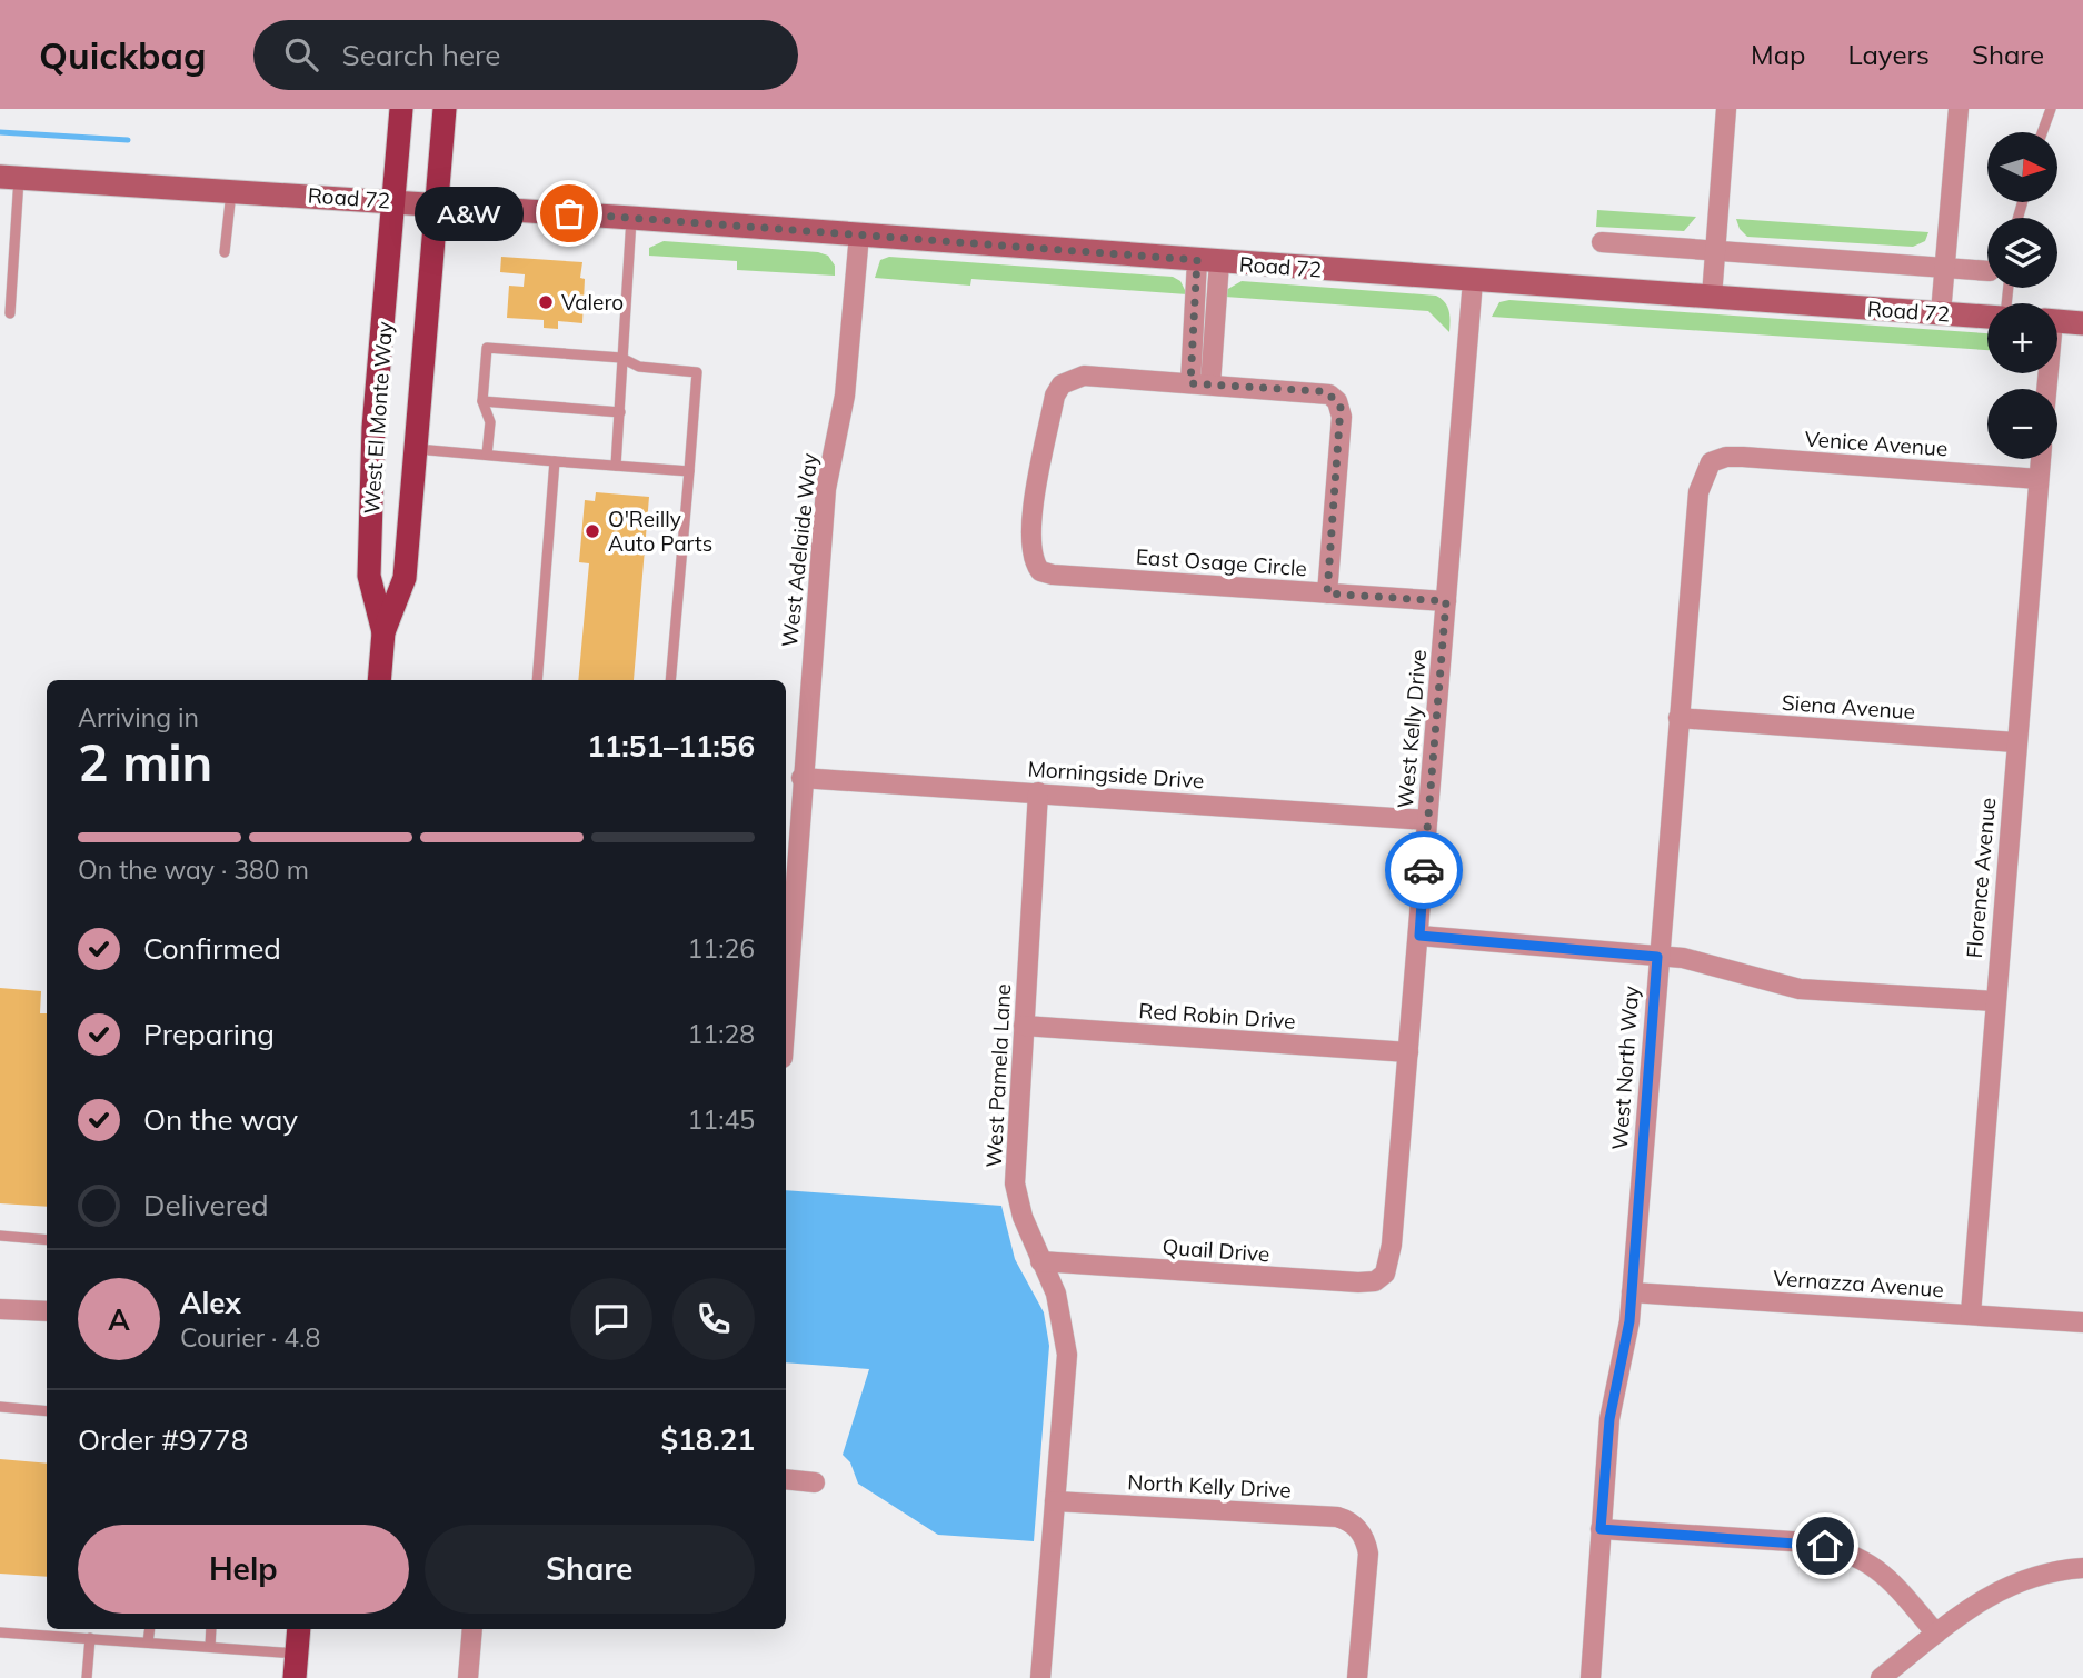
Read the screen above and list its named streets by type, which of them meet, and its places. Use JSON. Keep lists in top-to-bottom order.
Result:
{
  "streets": {
    "main road": ["West El Monte Way"],
    "street": [
      "Road 72",
      "Venice Avenue",
      "West Adelaide Way",
      "East Osage Circle",
      "Siena Avenue",
      "West Kelly Drive",
      "Morningside Drive",
      "Florence Avenue",
      "Red Robin Drive",
      "West North Way",
      "West Pamela Lane",
      "Quail Drive",
      "Vernazza Avenue",
      "North Kelly Drive"
    ]
  },
  "crossings": [
    ["Road 72", "West El Monte Way"],
    ["Road 72", "West Adelaide Way"],
    ["Road 72", "West Kelly Drive"],
    ["Venice Avenue", "Florence Avenue"],
    ["Venice Avenue", "West North Way"],
    ["West Adelaide Way", "Morningside Drive"],
    ["East Osage Circle", "West Kelly Drive"],
    ["Siena Avenue", "Florence Avenue"],
    ["Siena Avenue", "West North Way"],
    ["West Kelly Drive", "Morningside Drive"],
    ["West Kelly Drive", "Red Robin Drive"],
    ["West Kelly Drive", "Quail Drive"],
    ["Morningside Drive", "West Pamela Lane"],
    ["Florence Avenue", "Vernazza Avenue"],
    ["Red Robin Drive", "West Pamela Lane"],
    ["West North Way", "Vernazza Avenue"],
    ["West Pamela Lane", "Quail Drive"],
    ["West Pamela Lane", "North Kelly Drive"]
  ],
  "places": ["A&W", "Valero", "O'Reilly Auto Parts"],
  "north": "right",
  "page": {
    "header": "Quickbag",
    "search": "Search here",
    "nav": ["Map", "Layers", "Share"],
    "map_buttons": ["+", "−"],
    "bubble": "A&W",
    "heading": ["2 min", "Arriving in", "11:51–11:56"],
    "panel": [
      "Alex",
      "Courier · 4.8",
      "Order #9778",
      "$18.21"
    ],
    "bar": "On the way · 380 m",
    "list": [
      ["Confirmed", "11:26"],
      ["Preparing", "11:28"],
      ["On the way", "11:45"],
      "Delivered"
    ],
    "round": "A",
    "buttons": ["Help", "Share"]
  }
}
